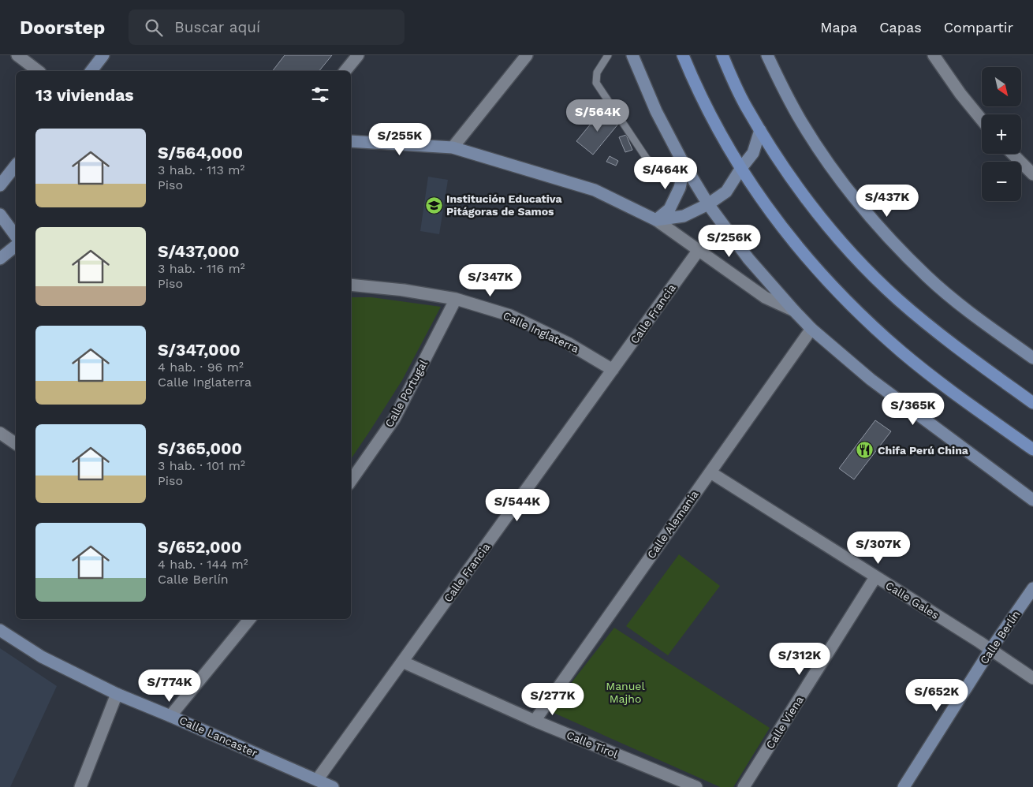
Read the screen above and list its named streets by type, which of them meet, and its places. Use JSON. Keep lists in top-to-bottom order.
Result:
{
  "streets": {
    "street": [
      "Calle Francia",
      "Calle Inglaterra",
      "Calle Portugal",
      "Calle Alemania",
      "Calle Gales",
      "Calle Berlín",
      "Calle Viena",
      "Calle Lancaster",
      "Calle Tirol"
    ]
  },
  "crossings": [
    ["Calle Francia", "Calle Inglaterra"],
    ["Calle Francia", "Calle Lancaster"],
    ["Calle Francia", "Calle Tirol"],
    ["Calle Inglaterra", "Calle Portugal"],
    ["Calle Alemania", "Calle Gales"],
    ["Calle Alemania", "Calle Tirol"],
    ["Calle Gales", "Calle Berlín"],
    ["Calle Gales", "Calle Viena"]
  ],
  "parks": ["Manuel Majho"],
  "places": {
    "school or university": ["Institución Educativa Pitágoras de Samos"],
    "restaurant": ["Chifa Perú China"]
  },
  "north": "bottom right",
  "page": {
    "header": "Doorstep",
    "search": "Buscar aquí",
    "nav": ["Mapa", "Capas", "Compartir"],
    "map_buttons": ["+", "−"],
    "heading": "13 viviendas",
    "price": [
      "S/564K",
      "S/255K",
      "S/464K",
      "S/437K",
      "S/256K",
      "S/347K",
      "S/365K",
      "S/544K",
      "S/307K",
      "S/312K",
      "S/774K",
      "S/652K",
      "S/277K"
    ],
    "list": [
      {
        "name": "S/564,000",
        "note": "3 hab. · 113 m² · Piso"
      },
      {
        "name": "S/437,000",
        "note": "3 hab. · 116 m² · Piso"
      },
      {
        "name": "S/347,000",
        "note": "4 hab. · 96 m² · Calle Inglaterra"
      },
      {
        "name": "S/365,000",
        "note": "3 hab. · 101 m² · Piso"
      },
      {
        "name": "S/652,000",
        "note": "4 hab. · 144 m² · Calle Berlín"
      }
    ]
  }
}
